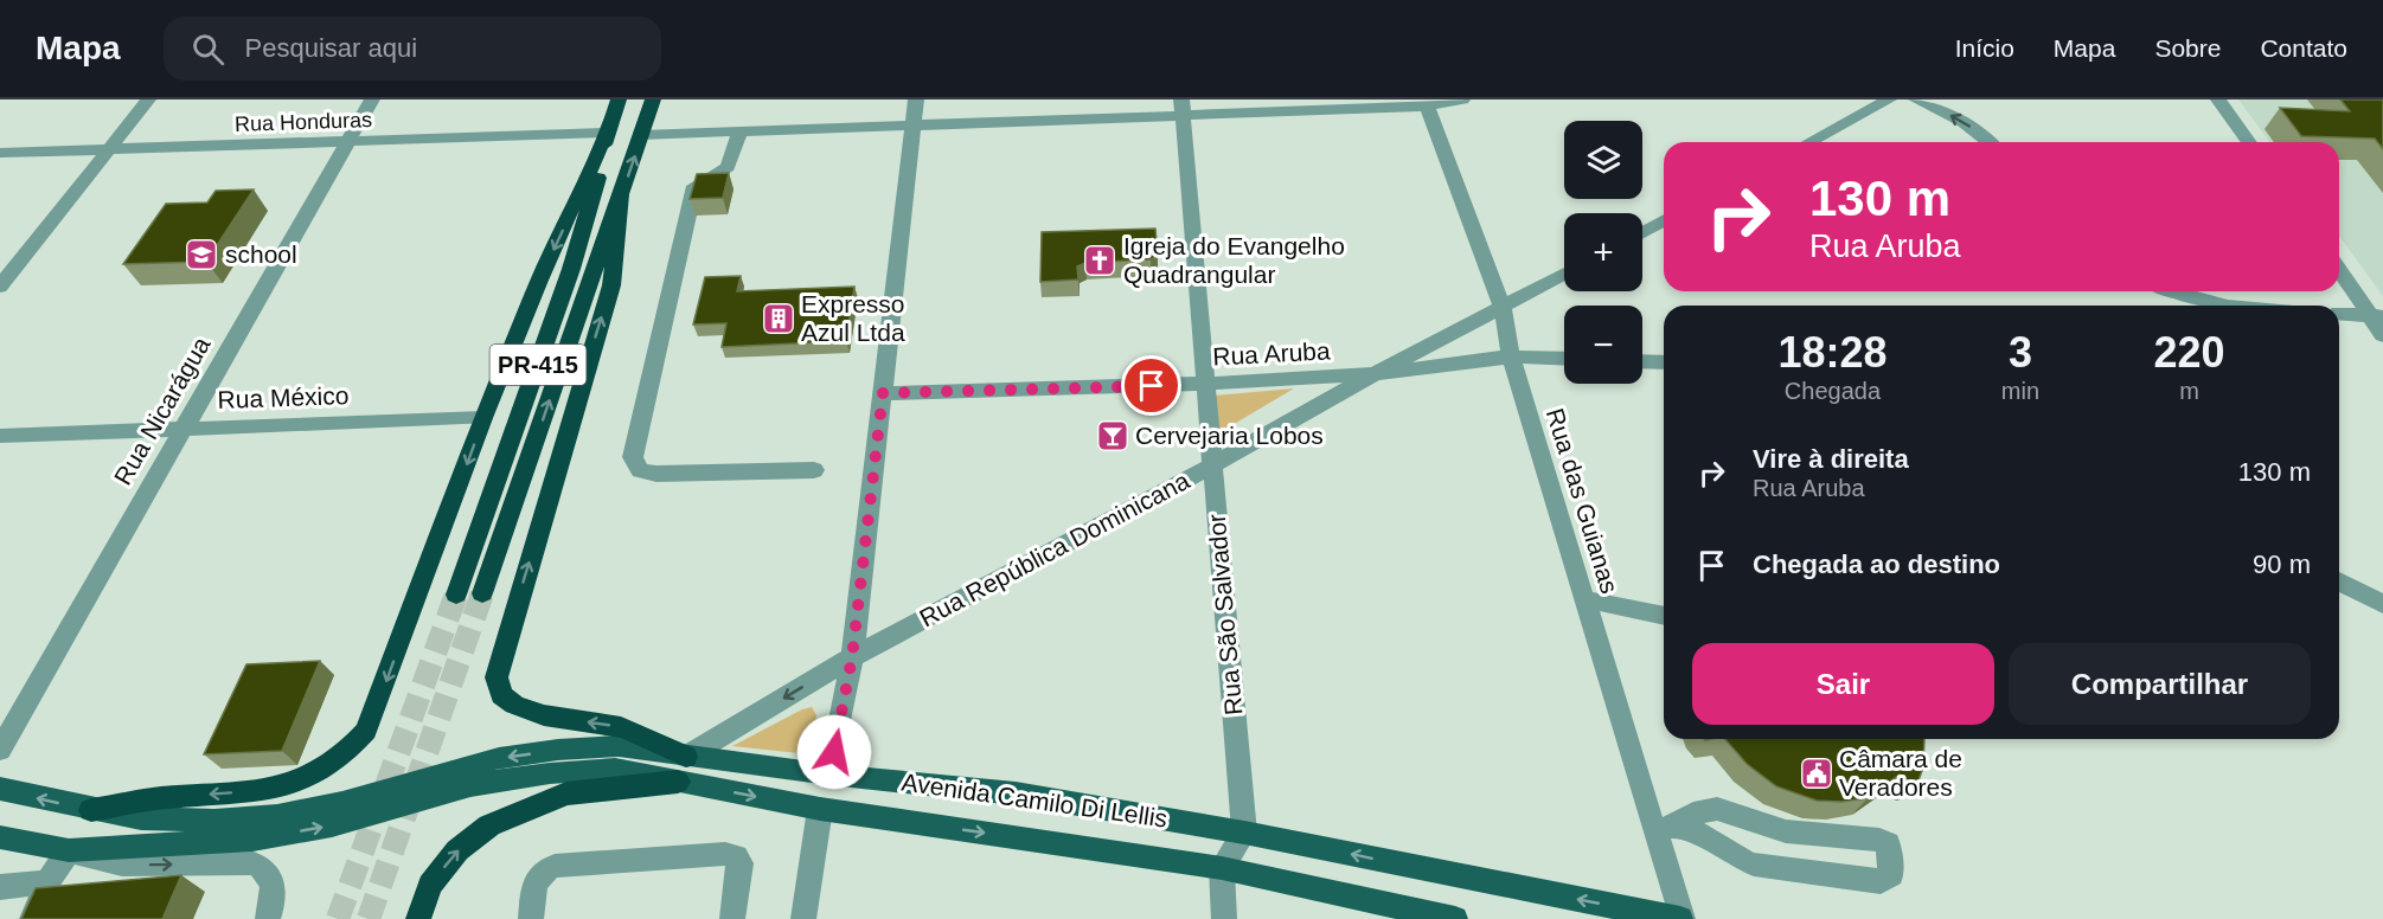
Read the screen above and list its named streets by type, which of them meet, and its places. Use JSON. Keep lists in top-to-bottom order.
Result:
{
  "streets": {
    "highway": ["PR-415"],
    "main road": ["Avenida Camilo Di Lellis"],
    "street": [
      "Rua Honduras",
      "Rua Aruba",
      "Rua México",
      "Rua Nicarágua",
      "Rua das Guianas",
      "Rua República Dominicana",
      "Rua São Salvador"
    ]
  },
  "crossings": [
    ["Rua Honduras", "PR-415"],
    ["Rua Honduras", "Rua Nicarágua"],
    ["Rua Aruba", "Rua das Guianas"],
    ["Rua Aruba", "Rua República Dominicana"],
    ["Rua Aruba", "Rua São Salvador"],
    ["Rua México", "Rua Nicarágua"],
    ["Rua das Guianas", "Rua República Dominicana"],
    ["Rua das Guianas", "Avenida Camilo Di Lellis"],
    ["Rua República Dominicana", "Rua São Salvador"],
    ["Rua República Dominicana", "Avenida Camilo Di Lellis"],
    ["Rua São Salvador", "Avenida Camilo Di Lellis"]
  ],
  "places": {
    "school or university": ["school"],
    "church": ["Igreja do Evangelho Quadrangular"],
    "building": ["Expresso Azul Ltda"],
    "bar": ["Cervejaria Lobos"],
    "public building": ["Câmara de Veradores"]
  },
  "page": {
    "header": "Mapa",
    "search": "Pesquisar aqui",
    "nav": [
      "Início",
      "Mapa",
      "Sobre",
      "Contato"
    ],
    "map_buttons": ["+", "−"],
    "turn": ["130 m", "Rua Aruba"],
    "eta": [
      "18:28",
      "Chegada",
      "3",
      "min",
      "220",
      "m"
    ],
    "list": [
      {
        "name": "Vire à direita",
        "note": "Rua Aruba",
        "value": "130 m"
      },
      {
        "name": "Chegada ao destino",
        "value": "90 m"
      }
    ],
    "buttons": ["Sair", "Compartilhar"]
  }
}
